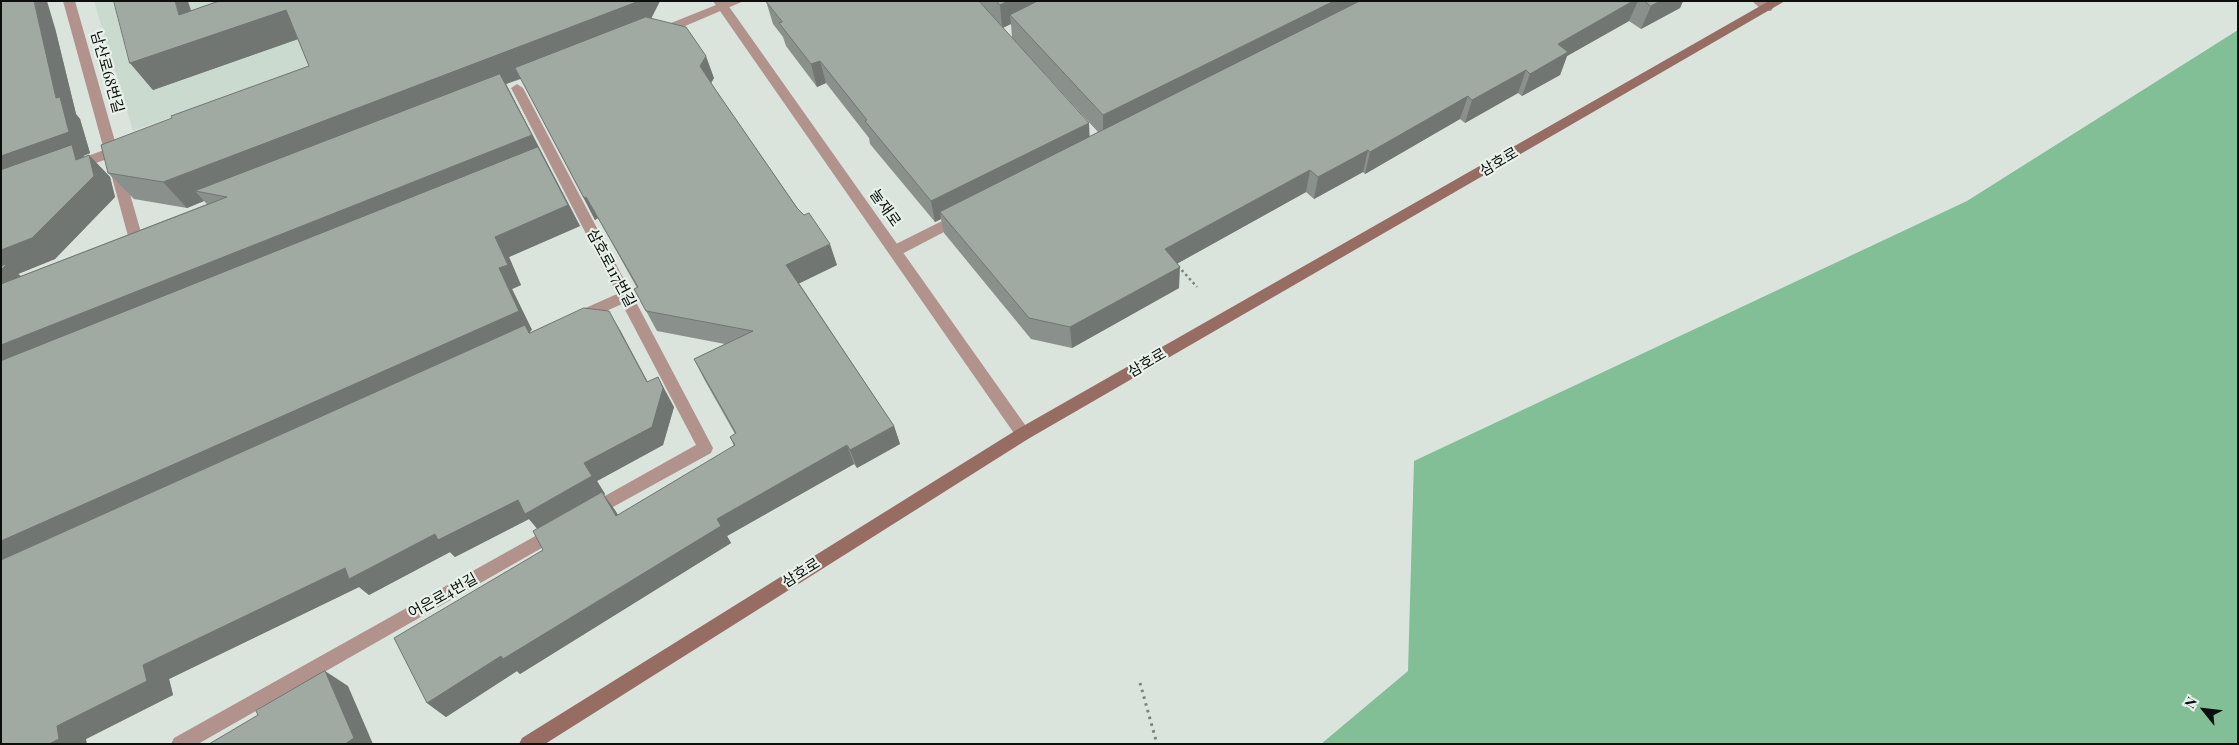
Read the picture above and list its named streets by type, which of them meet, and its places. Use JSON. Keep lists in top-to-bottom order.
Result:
{
  "streets": {
    "main road": ["삼호로"],
    "street": [
      "남산로68번길",
      "눌재로",
      "삼호로117번길",
      "어은로4번길"
    ]
  },
  "crossings": [
    ["삼호로", "눌재로"],
    ["삼호로117번길", "어은로4번길"]
  ],
  "north": "top left"
}
